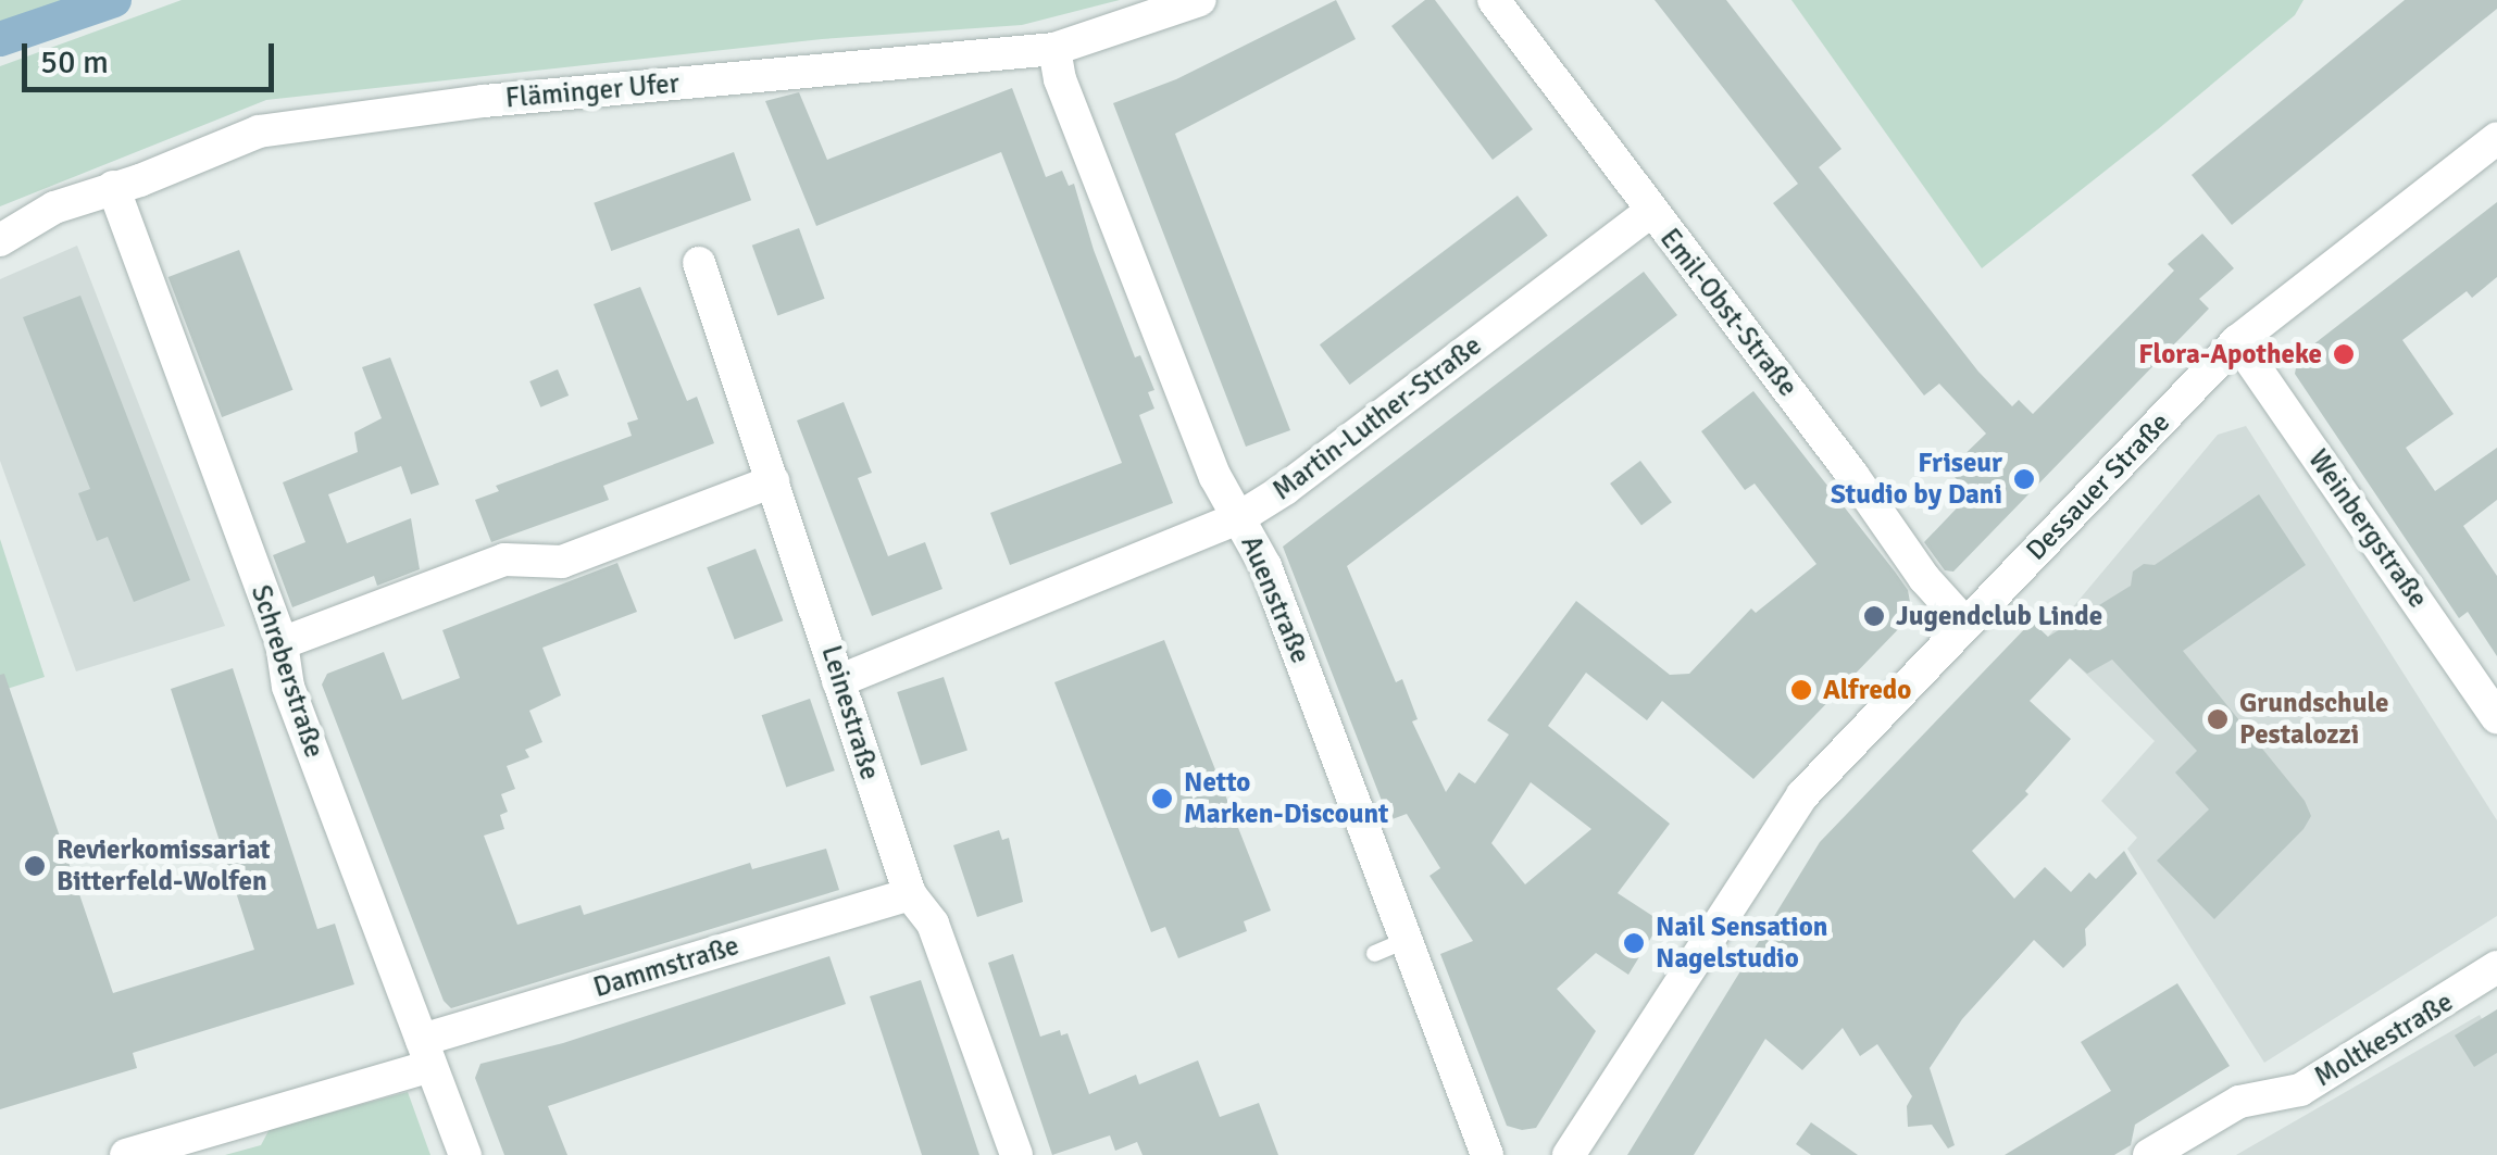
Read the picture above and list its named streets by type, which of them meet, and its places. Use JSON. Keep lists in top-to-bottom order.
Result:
{
  "streets": {
    "street": [
      "Fläminger Ufer",
      "Emil-Obst-Straße",
      "Martin-Luther-Straße",
      "Dessauer Straße",
      "Weinbergstraße",
      "Auenstraße",
      "Schreberstraße",
      "Leinestraße",
      "Dammstraße",
      "Moltkestraße"
    ]
  },
  "crossings": [
    ["Fläminger Ufer", "Auenstraße"],
    ["Fläminger Ufer", "Schreberstraße"],
    ["Emil-Obst-Straße", "Martin-Luther-Straße"],
    ["Emil-Obst-Straße", "Dessauer Straße"],
    ["Martin-Luther-Straße", "Auenstraße"],
    ["Martin-Luther-Straße", "Leinestraße"],
    ["Dessauer Straße", "Weinbergstraße"],
    ["Schreberstraße", "Dammstraße"],
    ["Leinestraße", "Dammstraße"]
  ],
  "places": [
    "Flora-Apotheke",
    "Friseur Studio by Dani",
    "Jugendclub Linde",
    "Alfredo",
    "Grundschule Pestalozzi",
    "Netto Marken-Discount",
    "Revierkomissariat Bitterfeld-Wolfen",
    "Nail Sensation Nagelstudio"
  ],
  "scale_bar": "50 m"
}
